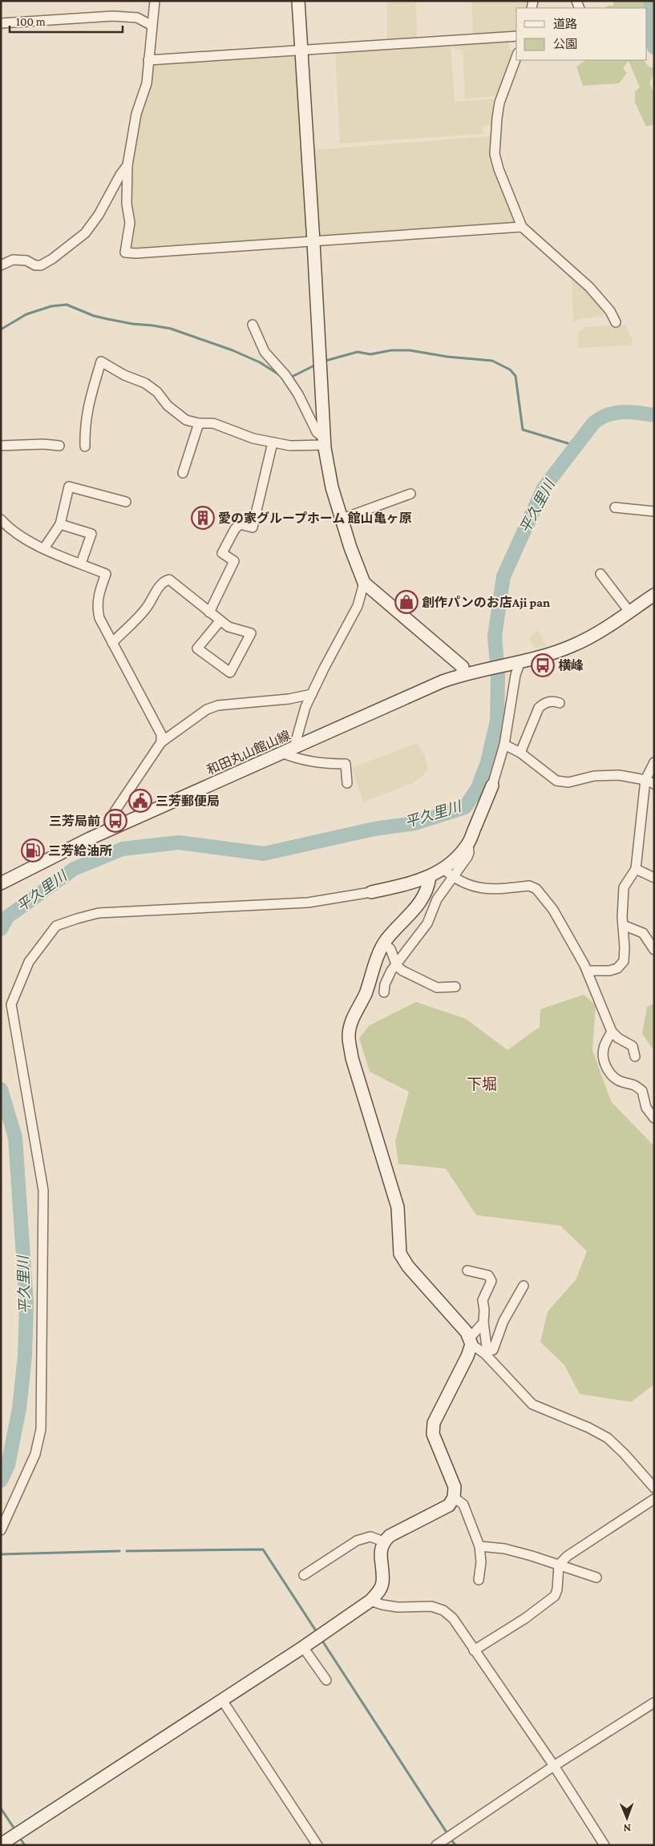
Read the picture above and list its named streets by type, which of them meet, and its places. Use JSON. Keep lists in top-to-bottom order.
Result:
{
  "streets": {
    "street": ["和田丸山館山線"]
  },
  "districts": ["下堀"],
  "water": ["平久里川"],
  "places": {
    "building": ["愛の家グループホーム 館山亀ヶ原"],
    "shop": ["創作パンのお店Aji pan"],
    "bus stop": ["横峰", "三芳局前"],
    "public building": ["三芳郵便局"],
    "fuel station": ["三芳給油所"]
  },
  "legend": ["道路", "公園"],
  "scale_bar": "100 m",
  "north": "bottom"
}
